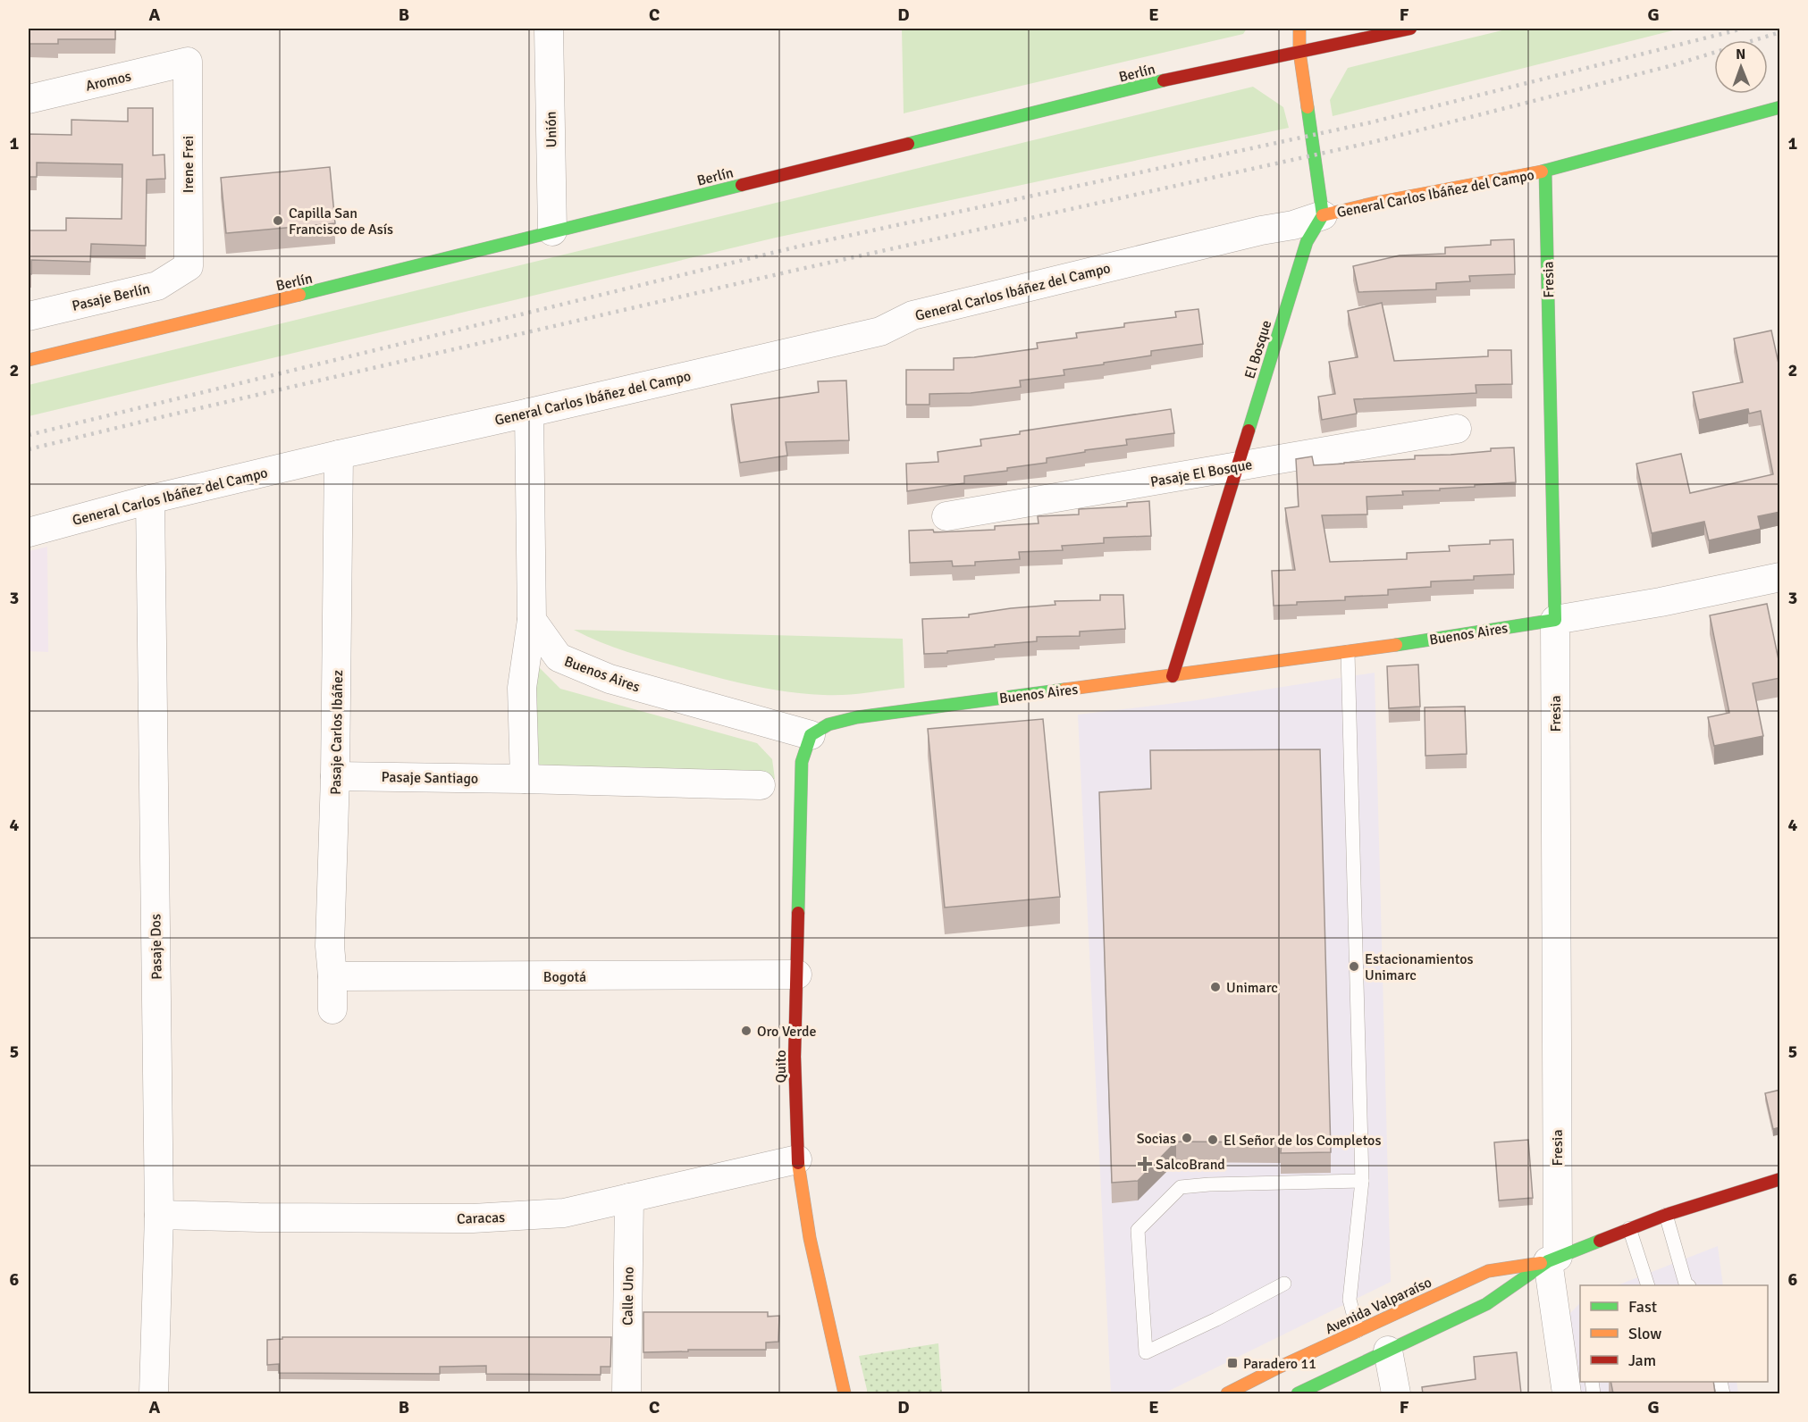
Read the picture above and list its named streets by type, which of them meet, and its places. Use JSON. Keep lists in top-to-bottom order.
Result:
{
  "streets": {
    "main road": [
      "Berlín",
      "General Carlos Ibáñez del Campo",
      "Fresia",
      "El Bosque",
      "Buenos Aires",
      "Quito",
      "Avenida Valparaíso"
    ],
    "street": [
      "Aromos",
      "Unión",
      "Irene Frei",
      "Pasaje Berlín",
      "Pasaje El Bosque",
      "Pasaje Carlos Ibáñez",
      "Pasaje Santiago",
      "Pasaje Dos",
      "Bogotá",
      "Caracas",
      "Calle Uno"
    ]
  },
  "crossings": [
    ["Berlín", "Unión"],
    ["Aromos", "Irene Frei"],
    ["Irene Frei", "Pasaje Berlín"],
    ["General Carlos Ibáñez del Campo", "Fresia"],
    ["General Carlos Ibáñez del Campo", "El Bosque"],
    ["General Carlos Ibáñez del Campo", "Pasaje Carlos Ibáñez"],
    ["General Carlos Ibáñez del Campo", "Pasaje Dos"],
    ["Fresia", "Buenos Aires"],
    ["Fresia", "Avenida Valparaíso"],
    ["El Bosque", "Pasaje El Bosque"],
    ["El Bosque", "Buenos Aires"],
    ["Buenos Aires", "Quito"],
    ["Pasaje Carlos Ibáñez", "Pasaje Santiago"],
    ["Pasaje Carlos Ibáñez", "Bogotá"],
    ["Pasaje Dos", "Caracas"],
    ["Bogotá", "Quito"],
    ["Quito", "Caracas"],
    ["Caracas", "Calle Uno"]
  ],
  "places": {
    "other": [
      "Capilla San Francisco de Asís",
      "Estacionamientos Unimarc",
      "Unimarc",
      "Oro Verde",
      "Socias",
      "El Señor de los Completos"
    ],
    "health": ["SalcoBrand"],
    "transit": ["Paradero 11"]
  },
  "legend": ["Fast", "Slow", "Jam"],
  "north": "top",
  "grid": {
    "columns": [
      "A",
      "B",
      "C",
      "D",
      "E",
      "F",
      "G"
    ],
    "rows": [
      "1",
      "2",
      "3",
      "4",
      "5",
      "6"
    ]
  }
}
